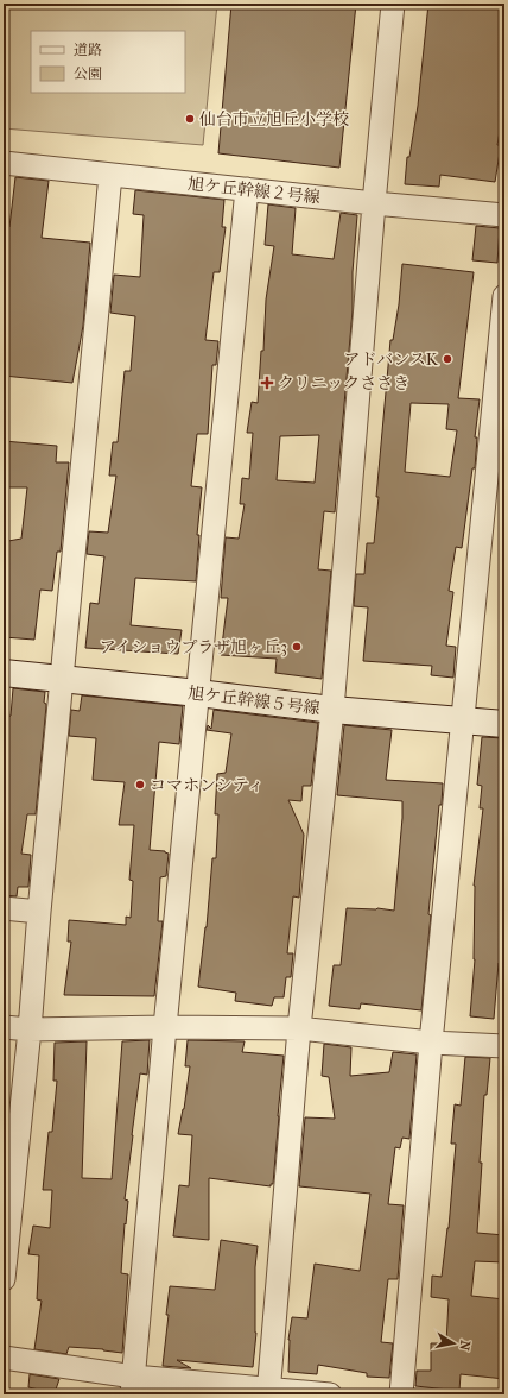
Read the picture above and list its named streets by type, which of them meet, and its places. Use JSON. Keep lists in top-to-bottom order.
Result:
{
  "streets": {
    "street": ["旭ケ丘幹線２号線", "旭ケ丘幹線５号線"]
  },
  "places": {
    "other": [
      "仙台市立旭丘小学校",
      "アドバンスK",
      "アイショウプラザ旭ヶ丘3",
      "コマホンシティ"
    ],
    "health": ["クリニックささき"]
  },
  "legend": ["道路", "公園"],
  "north": "right"
}
